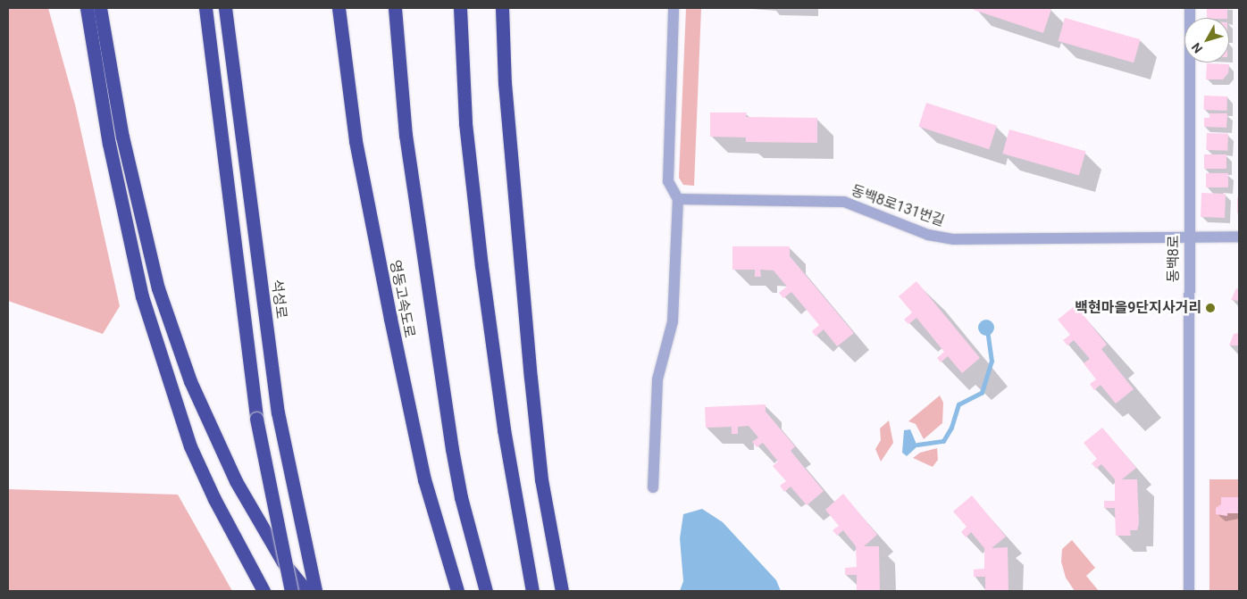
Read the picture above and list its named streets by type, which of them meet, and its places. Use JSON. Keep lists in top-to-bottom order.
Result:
{
  "streets": {
    "highway": ["석성로", "영동고속도로"],
    "street": ["동백8로131번길", "동백8로"]
  },
  "crossings": [
    ["동백8로131번길", "동백8로"]
  ],
  "places": ["백현마을9단지사거리"],
  "north": "bottom left"
}
